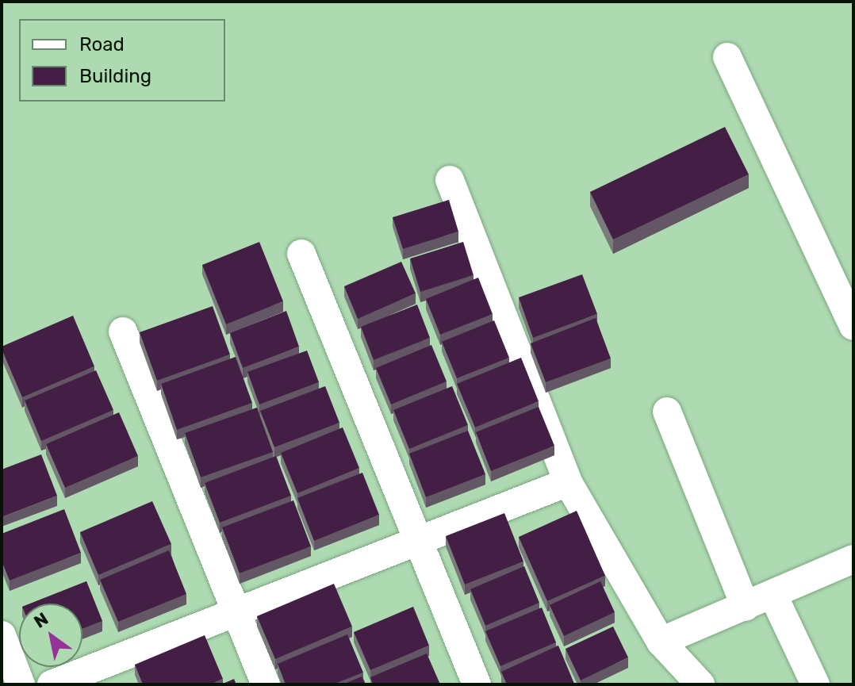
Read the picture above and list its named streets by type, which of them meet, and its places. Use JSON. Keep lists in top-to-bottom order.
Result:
{
  "legend": ["Road", "Building"],
  "north": "top left"
}
